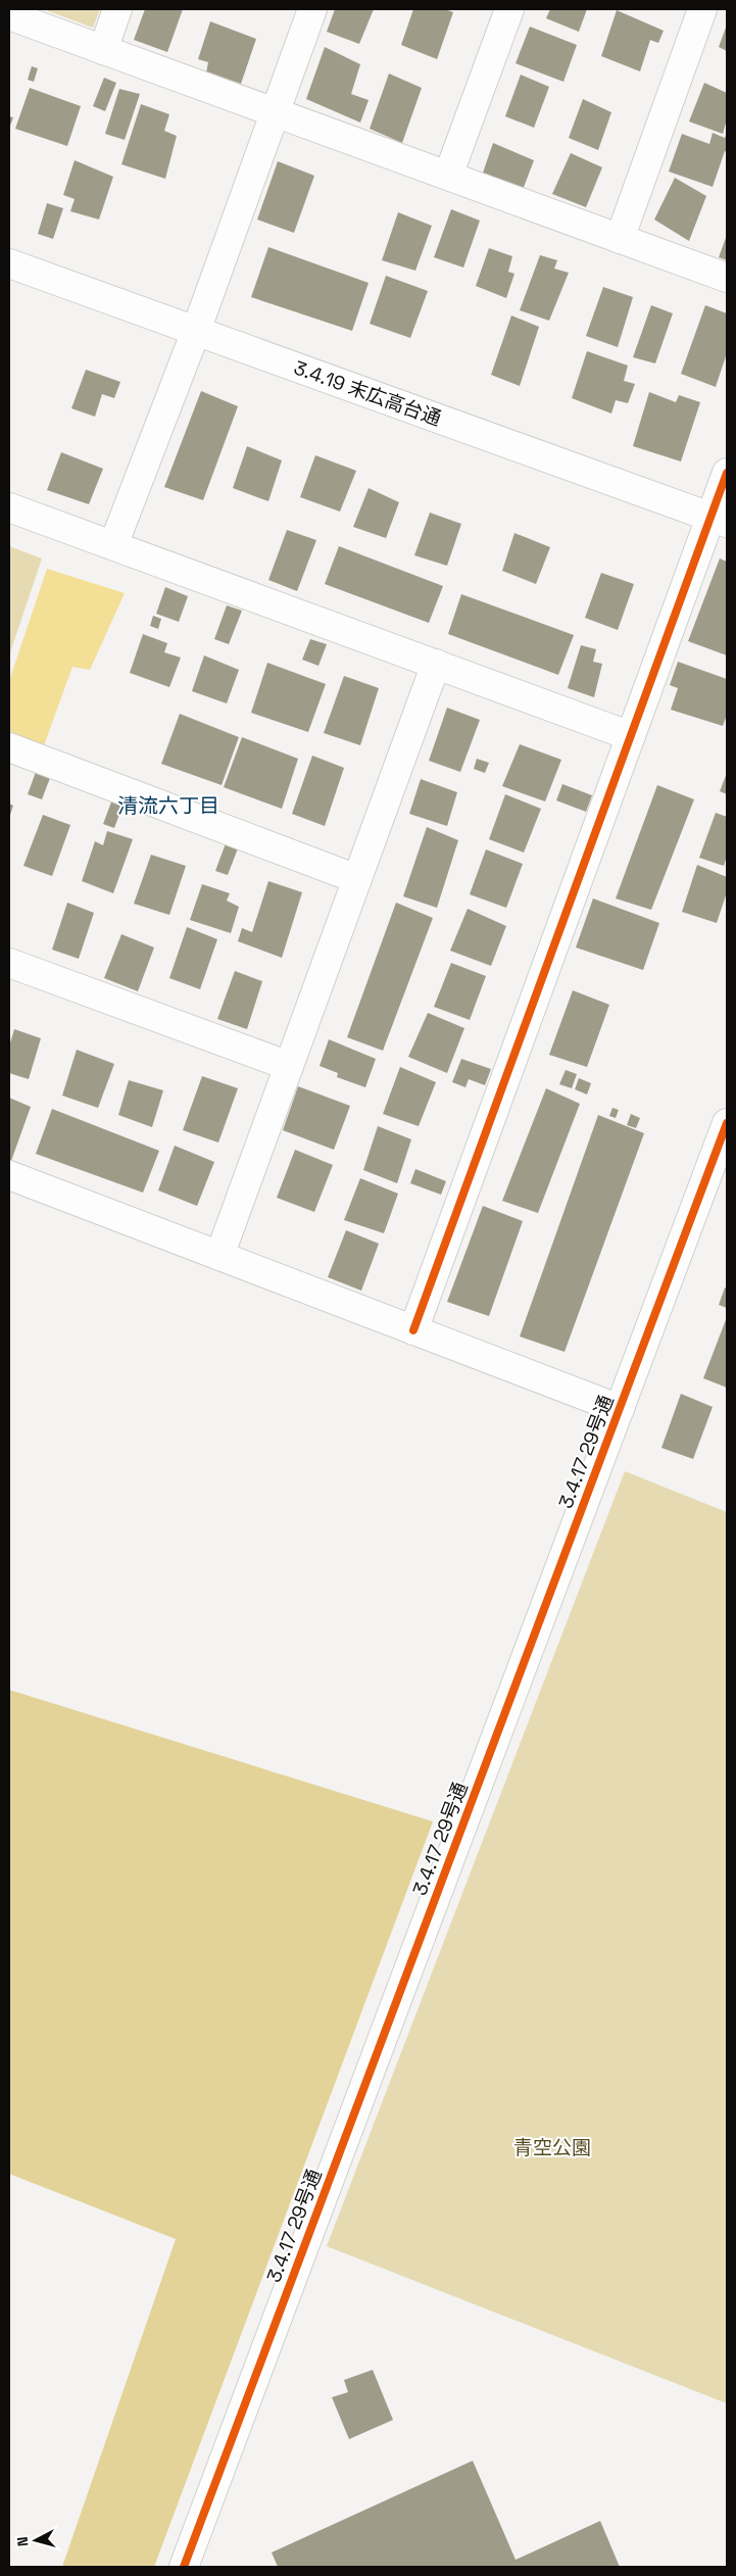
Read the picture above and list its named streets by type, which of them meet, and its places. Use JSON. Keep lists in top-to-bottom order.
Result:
{
  "streets": {
    "street": ["3.4.19 末広高台通", "3.4.17 29号通"]
  },
  "districts": ["清流六丁目"],
  "parks": ["青空公園"],
  "north": "left"
}
